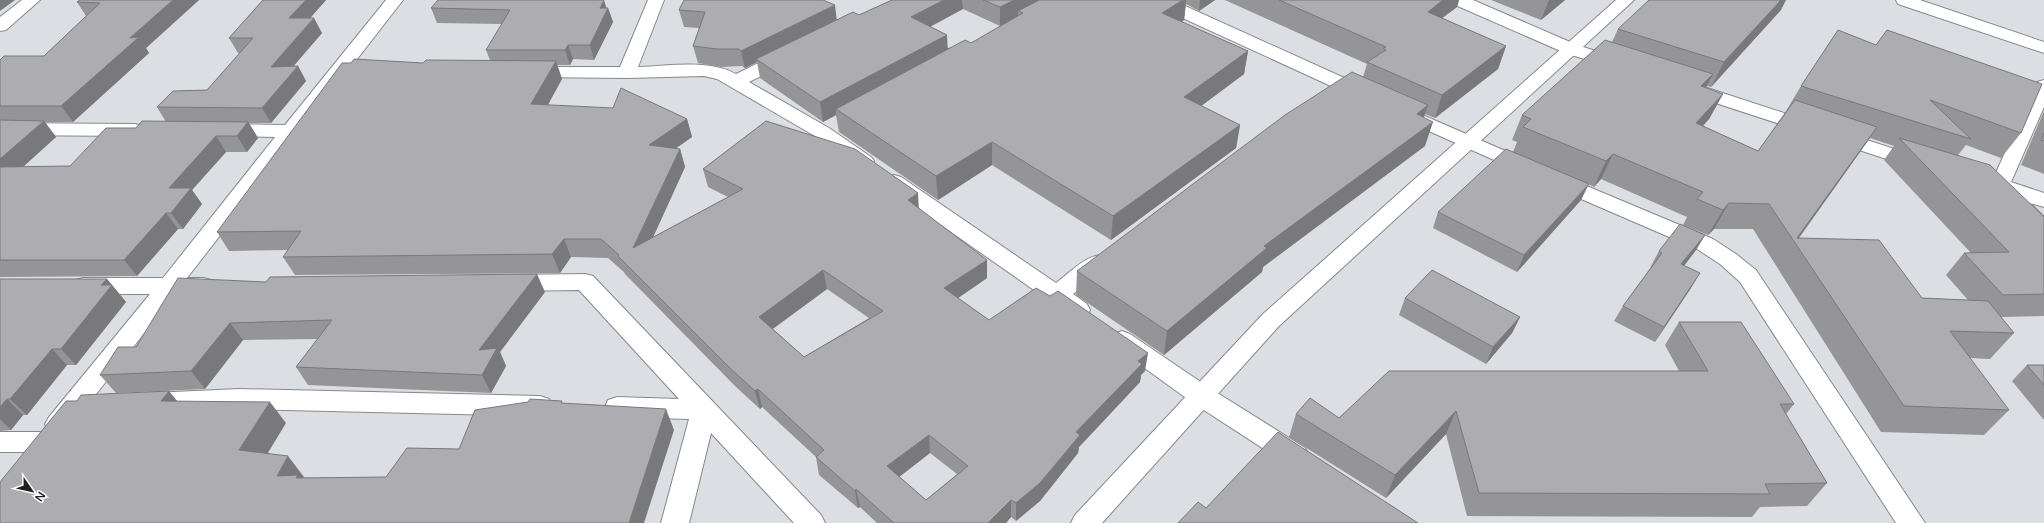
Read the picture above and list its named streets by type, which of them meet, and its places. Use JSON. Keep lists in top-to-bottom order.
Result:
{
  "north": "bottom right"
}
